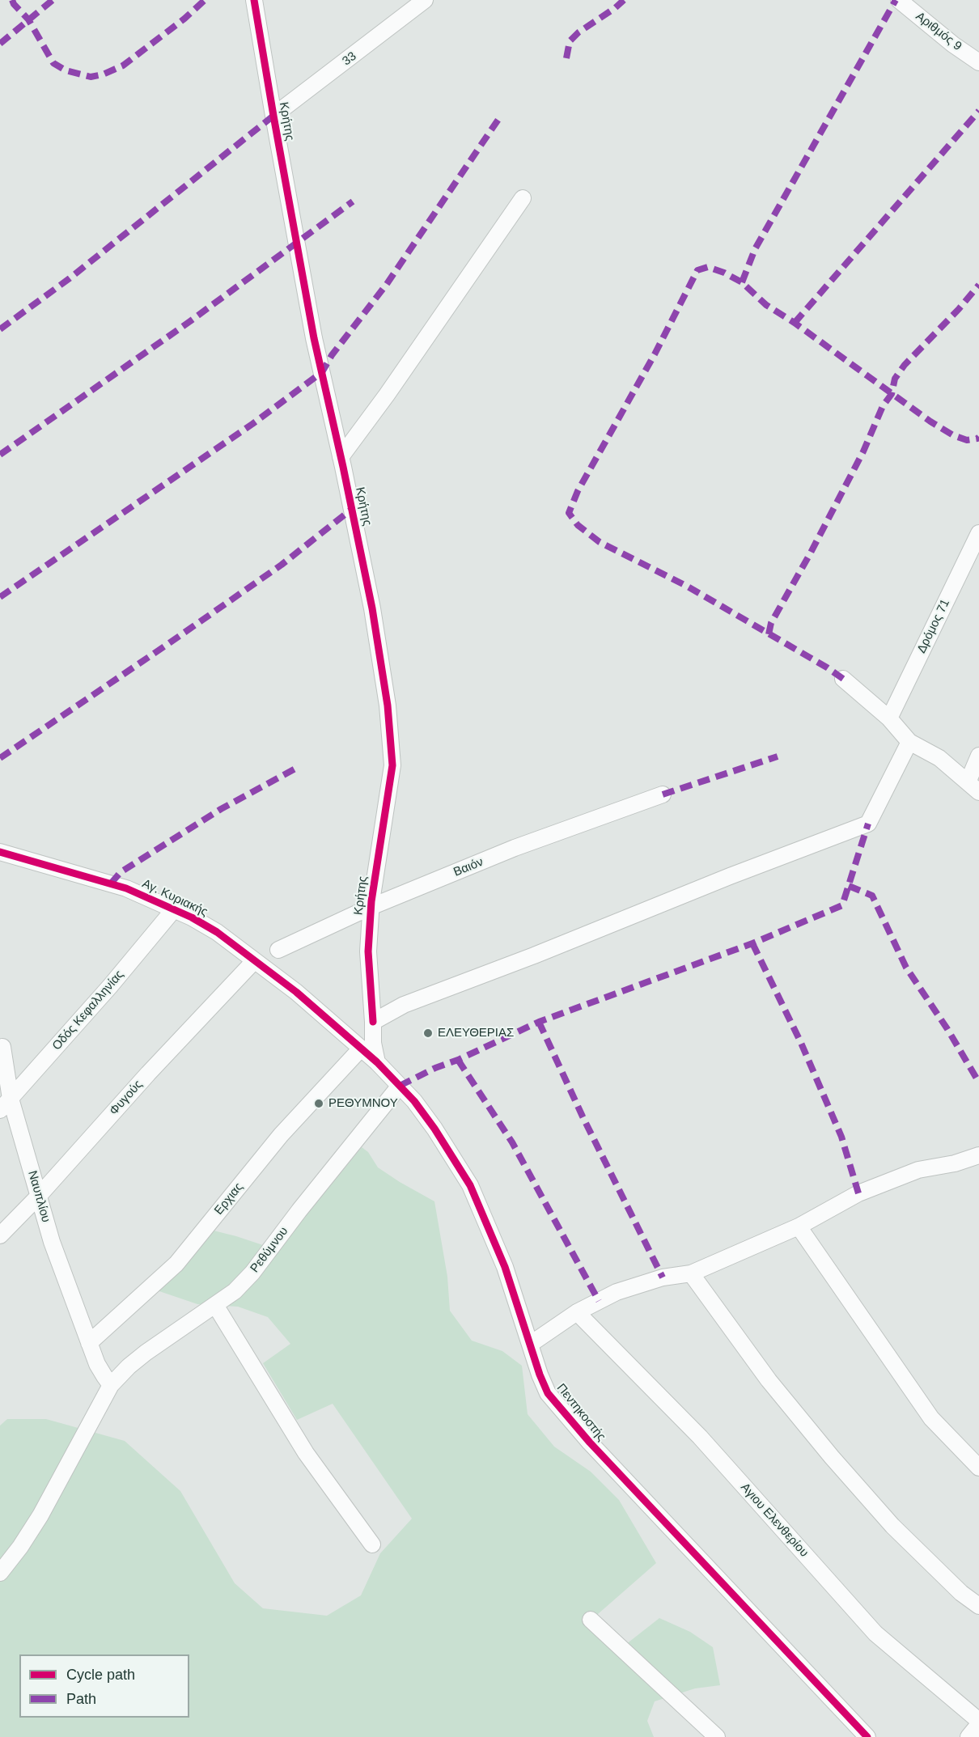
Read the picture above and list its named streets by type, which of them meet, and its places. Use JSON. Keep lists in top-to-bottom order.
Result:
{
  "streets": {
    "street": [
      "Αριθμός 9",
      "33",
      "Κρήτης",
      "Δρόμος 71",
      "Βαιόν",
      "Αγ. Κυριακής",
      "Οδός Κεφαλληνίας",
      "Φυγούς",
      "Ναυπλίου",
      "Ερχιας",
      "Ρεθύμνου",
      "Πεντηκοστής",
      "Αγιου Ελενθερίου"
    ]
  },
  "crossings": [
    ["33", "Κρήτης"],
    ["Κρήτης", "Βαιόν"],
    ["Κρήτης", "Πεντηκοστής"],
    ["Αγ. Κυριακής", "Οδός Κεφαλληνίας"],
    ["Αγ. Κυριακής", "Φυγούς"],
    ["Αγ. Κυριακής", "Ερχιας"],
    ["Αγ. Κυριακής", "Πεντηκοστής"],
    ["Οδός Κεφαλληνίας", "Ναυπλίου"],
    ["Φυγούς", "Ναυπλίου"],
    ["Ναυπλίου", "Ερχιας"],
    ["Ναυπλίου", "Ρεθύμνου"],
    ["Ερχιας", "Πεντηκοστής"],
    ["Ρεθύμνου", "Πεντηκοστής"]
  ],
  "places": ["ΕΛΕΥΘΕΡΙΑΣ", "ΡΕΘΥΜΝΟΥ"],
  "legend": ["Cycle path", "Path"]
}
